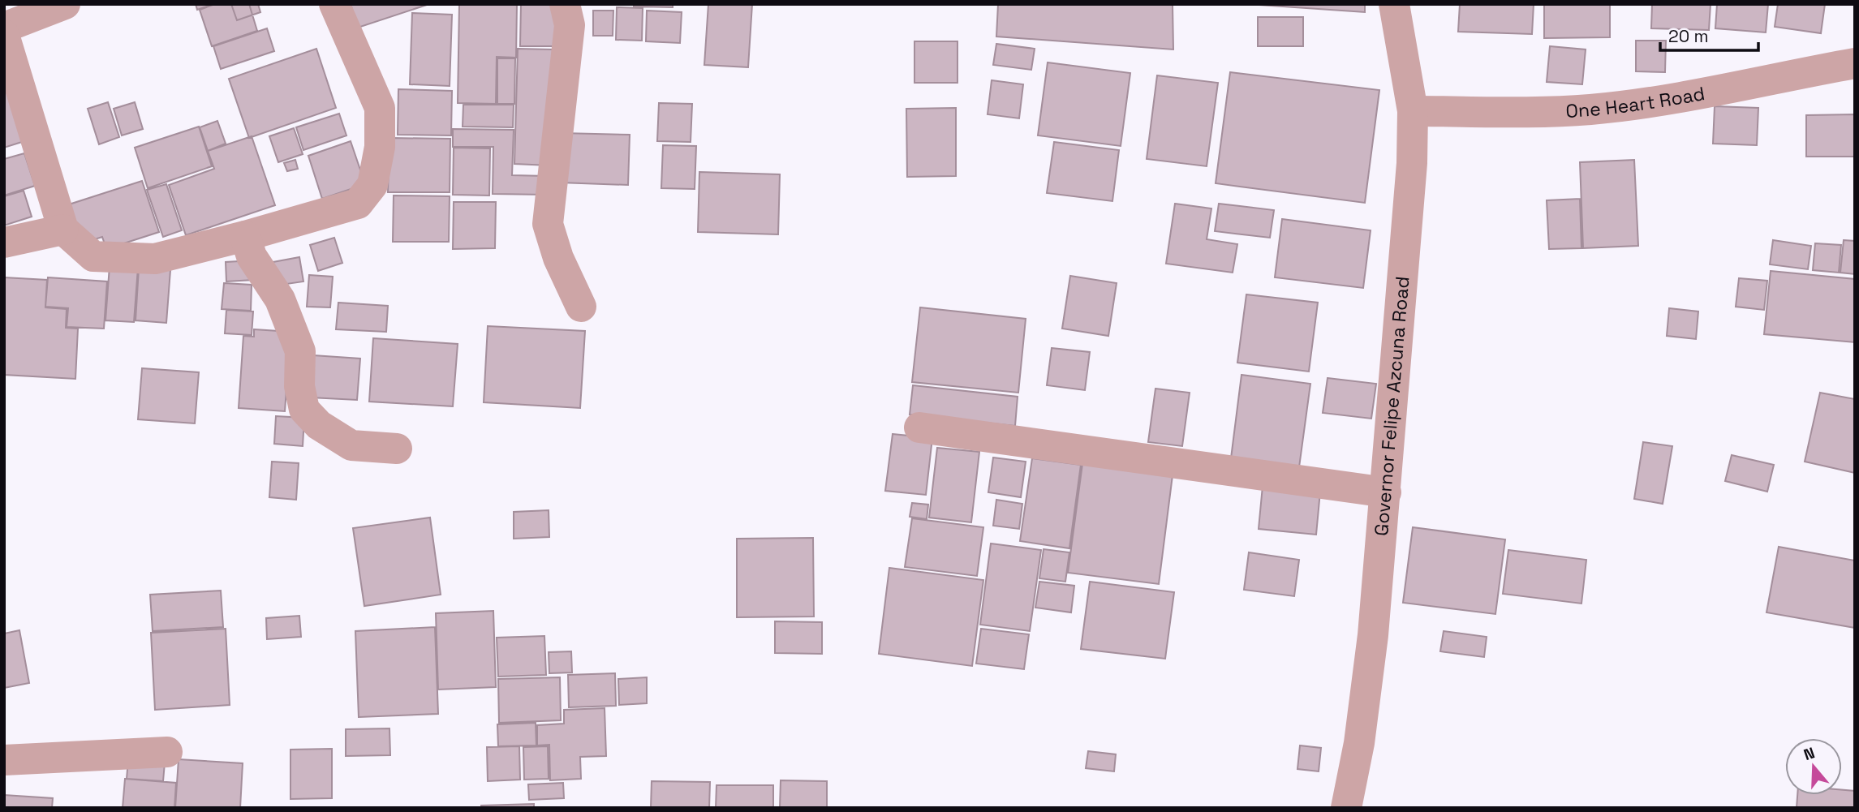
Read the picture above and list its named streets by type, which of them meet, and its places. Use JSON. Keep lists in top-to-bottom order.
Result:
{
  "streets": {
    "street": ["One Heart Road", "Governor Felipe Azcuna Road"]
  },
  "crossings": [
    ["One Heart Road", "Governor Felipe Azcuna Road"]
  ],
  "scale_bar": "20 m",
  "north": "top"
}
